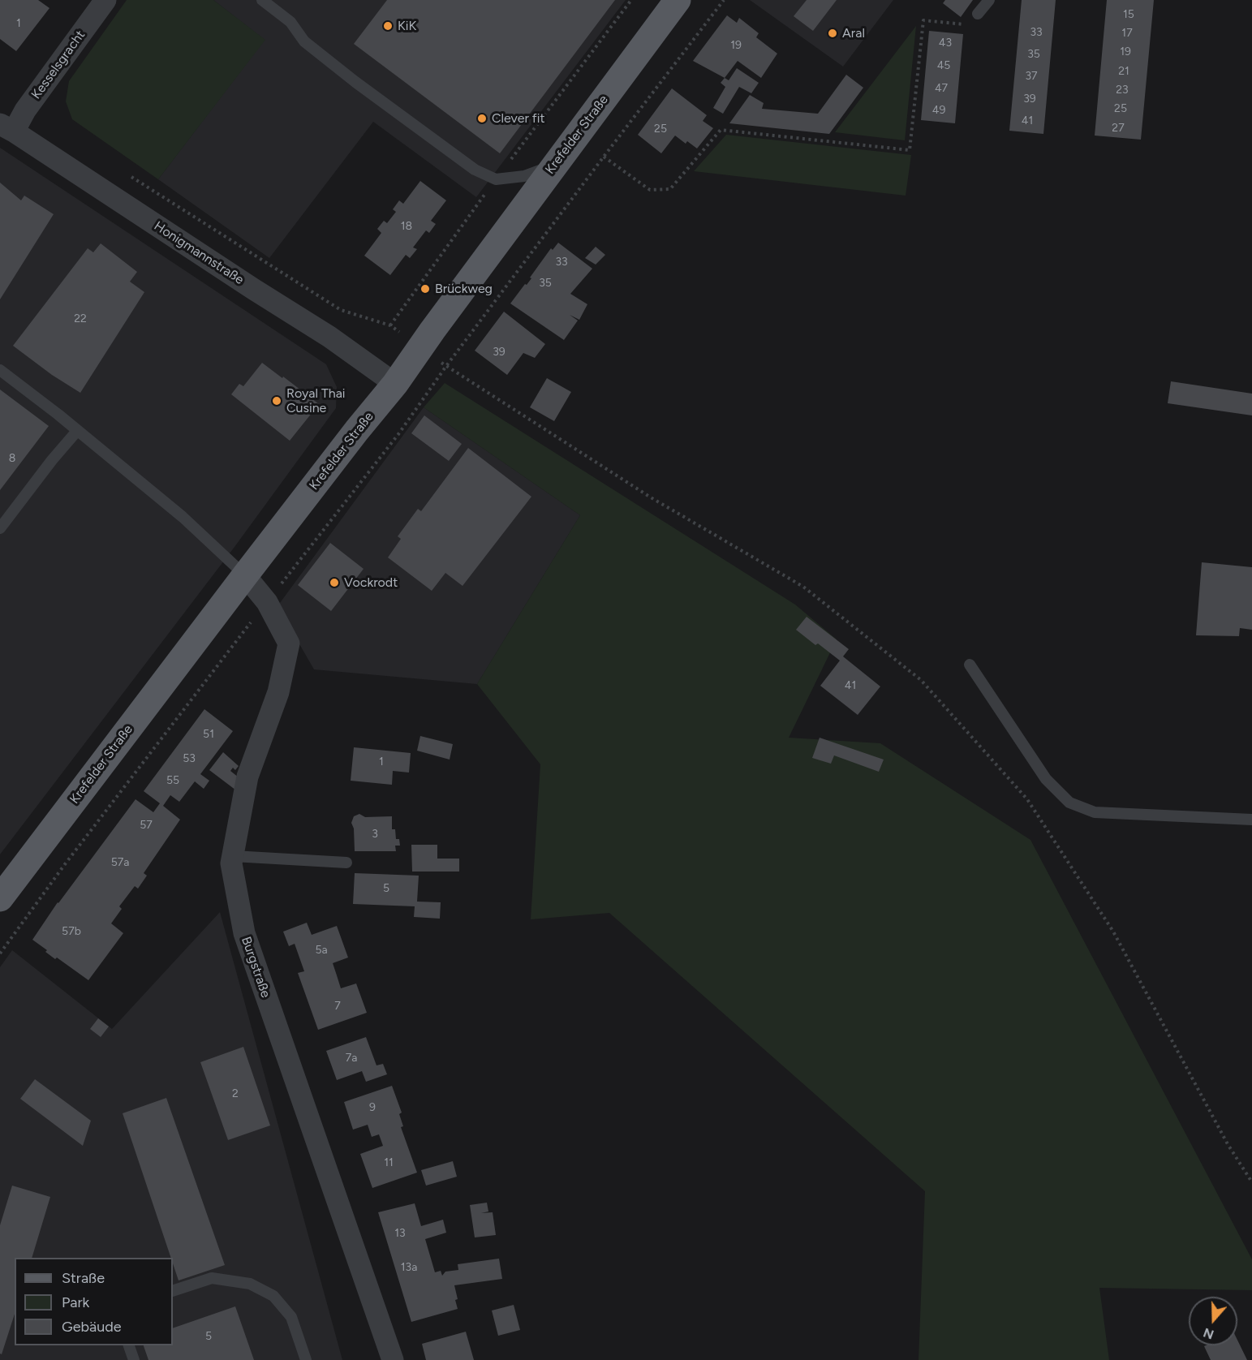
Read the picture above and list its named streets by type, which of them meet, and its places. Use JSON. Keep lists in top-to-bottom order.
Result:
{
  "streets": {
    "main road": ["Krefelder Straße"],
    "street": ["Kesselsgracht", "Honigmannstraße", "Burgstraße"]
  },
  "crossings": [
    ["Kesselsgracht", "Honigmannstraße"],
    ["Krefelder Straße", "Honigmannstraße"],
    ["Krefelder Straße", "Burgstraße"]
  ],
  "places": [
    "KiK",
    "Aral",
    "Clever fit",
    "Brückweg",
    "Royal Thai Cusine",
    "Vockrodt"
  ],
  "house_numbers": [
    "15",
    "1",
    "33",
    "17",
    "43",
    "19",
    "19",
    "35",
    "45",
    "21",
    "37",
    "47",
    "23",
    "39",
    "25",
    "49",
    "41",
    "27",
    "25",
    "18",
    "33",
    "35",
    "22",
    "39",
    "8",
    "41",
    "51",
    "53",
    "1",
    "55",
    "57",
    "3",
    "57a",
    "5",
    "57b",
    "5a",
    "7",
    "7a",
    "2",
    "9",
    "11",
    "13",
    "13a",
    "5"
  ],
  "legend": ["Straße", "Park", "Gebäude"],
  "north": "bottom"
}
